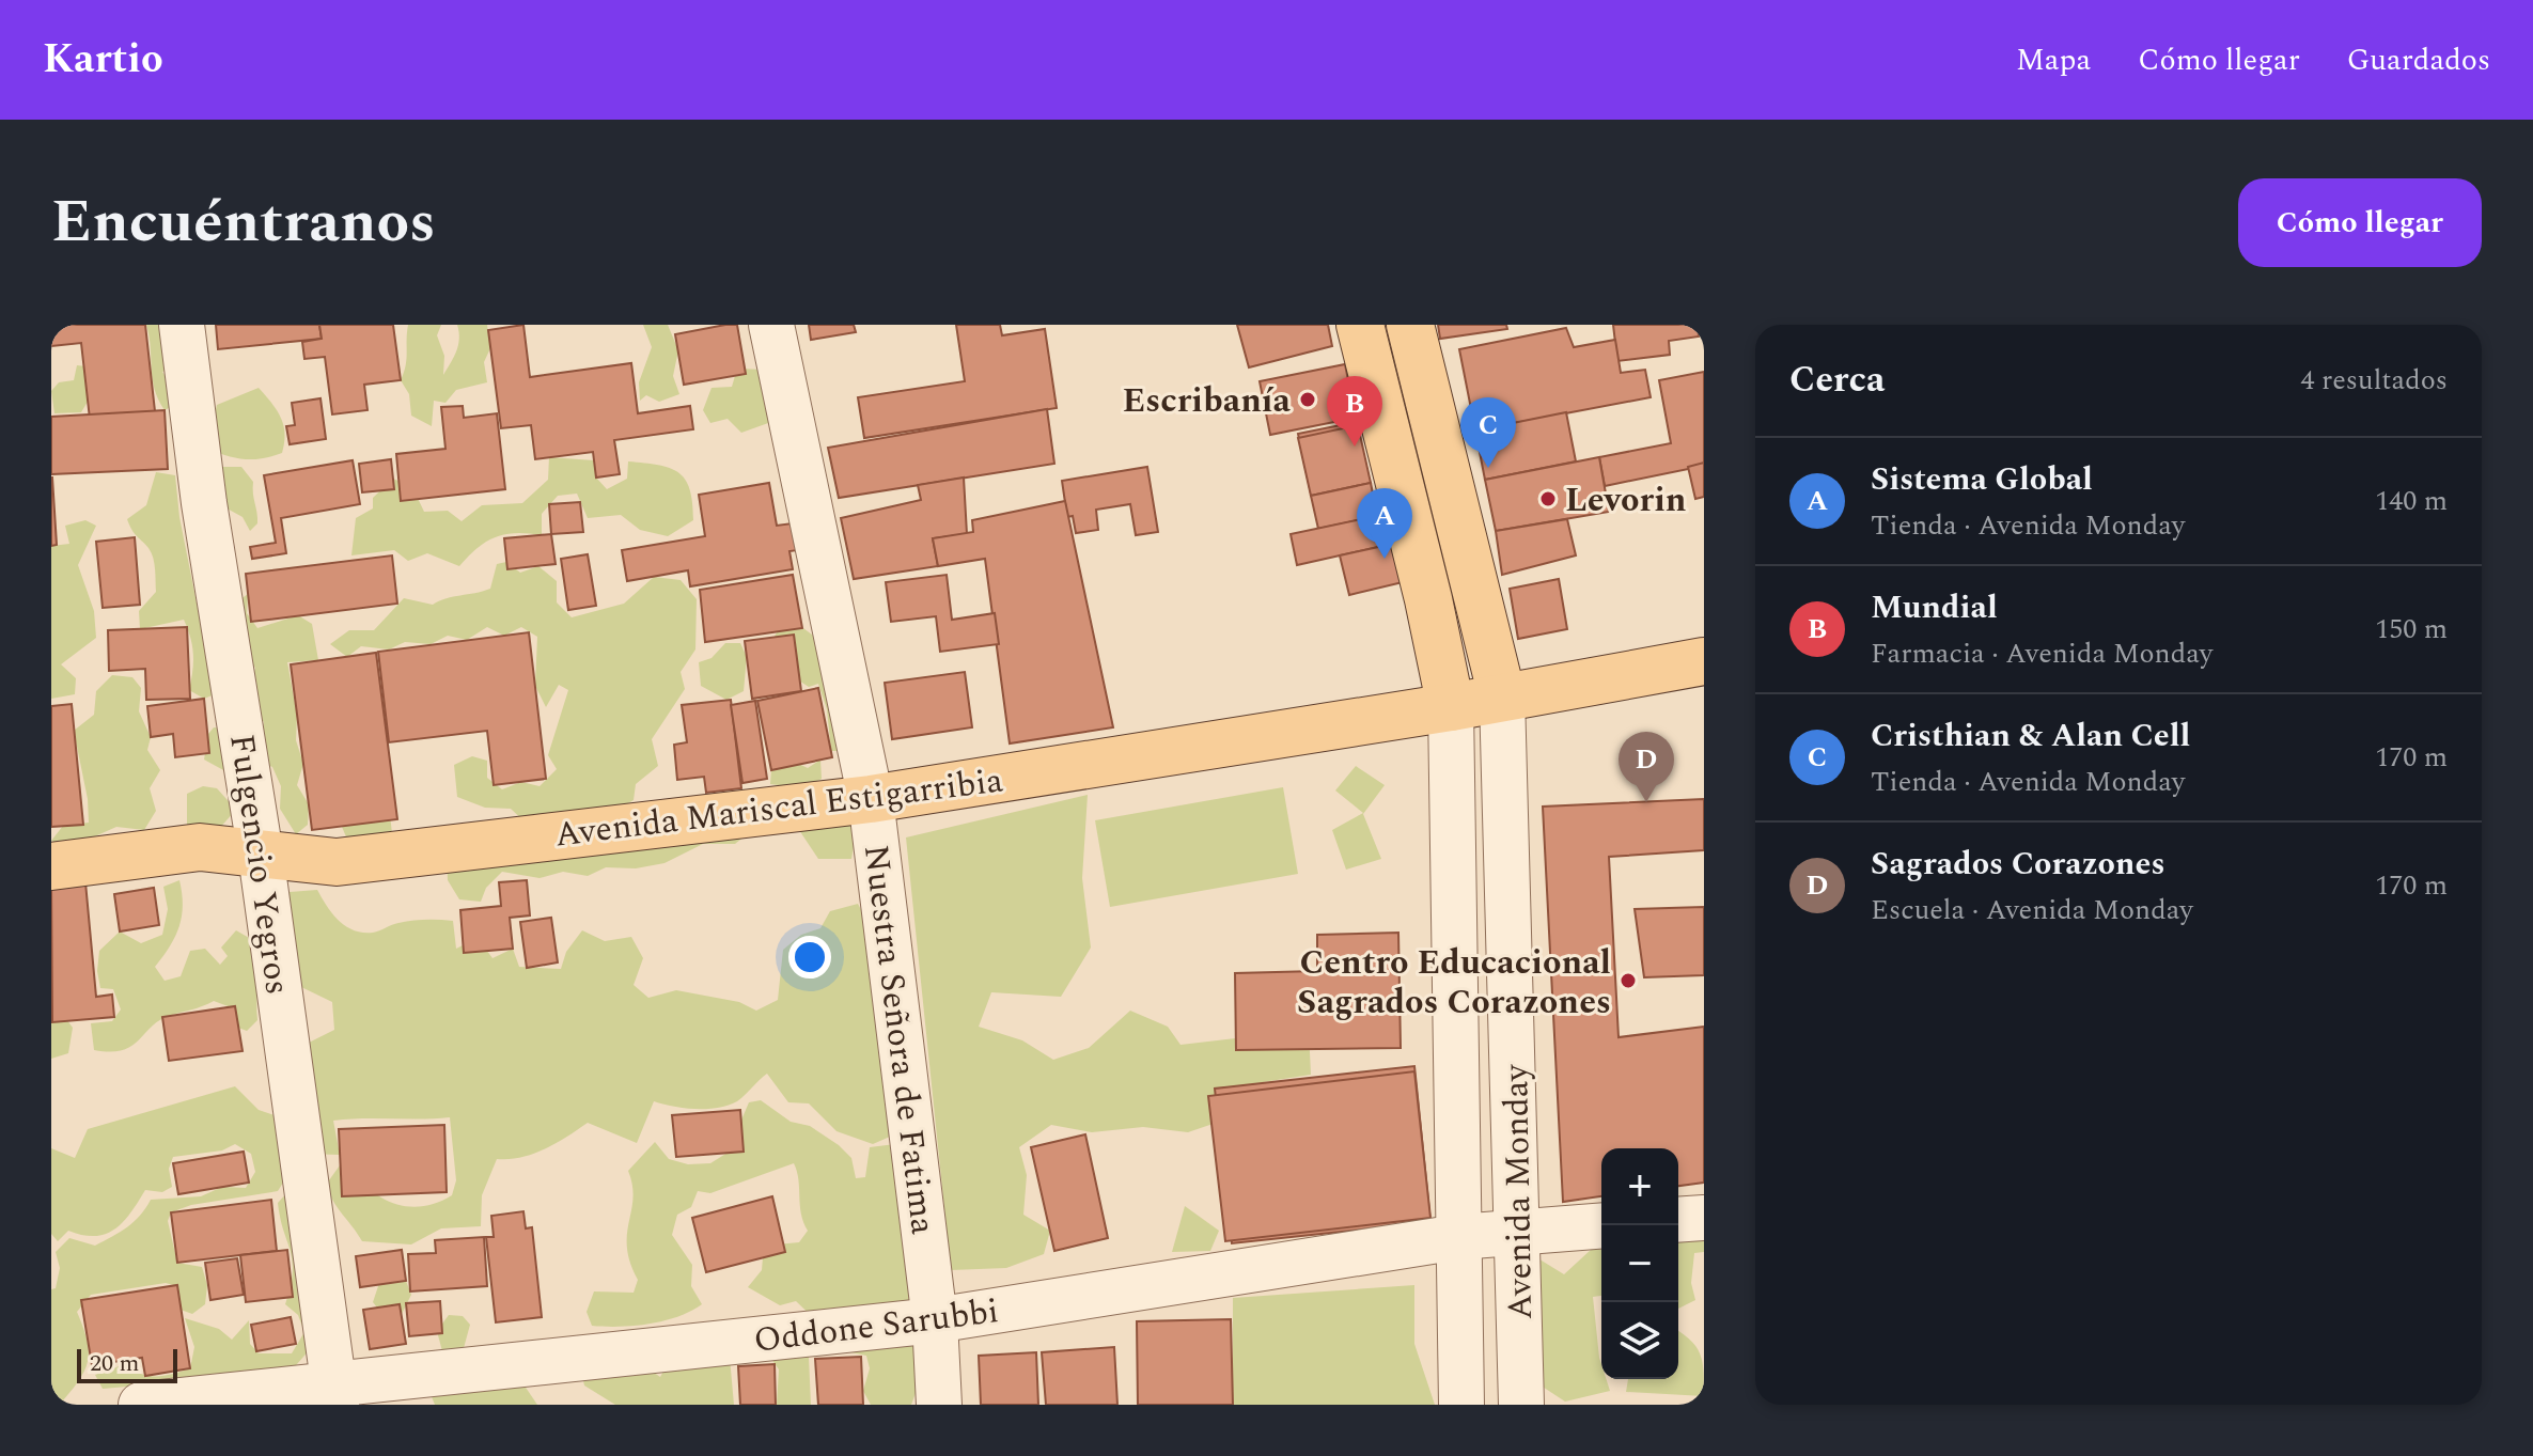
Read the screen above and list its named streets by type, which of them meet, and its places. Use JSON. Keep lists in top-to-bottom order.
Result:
{
  "streets": {
    "main road": ["Avenida Mariscal Estigarribia", "Avenida Monday"],
    "street": ["Fulgencio Yegros", "Nuestra Señora de Fatima", "Oddone Sarubbi"]
  },
  "crossings": [
    ["Avenida Mariscal Estigarribia", "Fulgencio Yegros"],
    ["Avenida Mariscal Estigarribia", "Nuestra Señora de Fatima"],
    ["Avenida Mariscal Estigarribia", "Avenida Monday"],
    ["Fulgencio Yegros", "Oddone Sarubbi"],
    ["Nuestra Señora de Fatima", "Oddone Sarubbi"],
    ["Avenida Monday", "Oddone Sarubbi"]
  ],
  "places": ["Escribanía", "Levorin", "Centro Educacional Sagrados Corazones"],
  "scale_bar": "20 m",
  "page": {
    "header": "Kartio",
    "nav": ["Mapa", "Cómo llegar", "Guardados"],
    "title": "Encuéntranos",
    "buttons": "Cómo llegar",
    "heading": ["Cerca", "4 resultados"],
    "pins": [
      "B",
      "C",
      "A",
      "D"
    ],
    "list": [
      {
        "mark": "A",
        "name": "Sistema Global",
        "note": "Tienda · Avenida Monday",
        "value": "140 m"
      },
      {
        "mark": "B",
        "name": "Mundial",
        "note": "Farmacia · Avenida Monday",
        "value": "150 m"
      },
      {
        "mark": "C",
        "name": "Cristhian & Alan Cell",
        "note": "Tienda · Avenida Monday",
        "value": "170 m"
      },
      {
        "mark": "D",
        "name": "Sagrados Corazones",
        "note": "Escuela · Avenida Monday",
        "value": "170 m"
      }
    ],
    "map_buttons": ["+", "−"],
    "scale": "20 m"
  }
}
